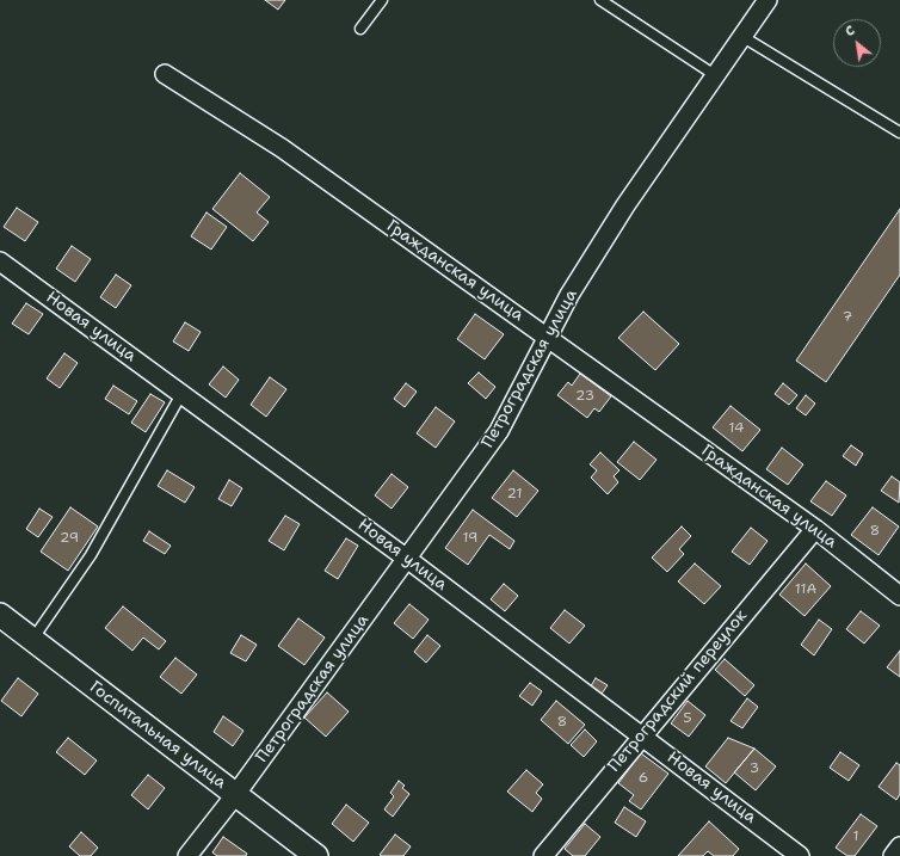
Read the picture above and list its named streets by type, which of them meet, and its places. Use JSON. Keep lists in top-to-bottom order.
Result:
{
  "streets": {
    "street": [
      "Гражданская улица",
      "Новая улица",
      "Петроградская улица",
      "Петроградский переулок",
      "Госпитальная улица"
    ]
  },
  "crossings": [
    ["Гражданская улица", "Петроградская улица"],
    ["Гражданская улица", "Петроградский переулок"],
    ["Новая улица", "Петроградская улица"],
    ["Новая улица", "Петроградский переулок"],
    ["Петроградская улица", "Госпитальная улица"]
  ],
  "house_numbers": [
    "7",
    "23",
    "14",
    "21",
    "8",
    "29",
    "19",
    "11А",
    "5",
    "8",
    "3",
    "6",
    "1"
  ],
  "north": "top left"
}
